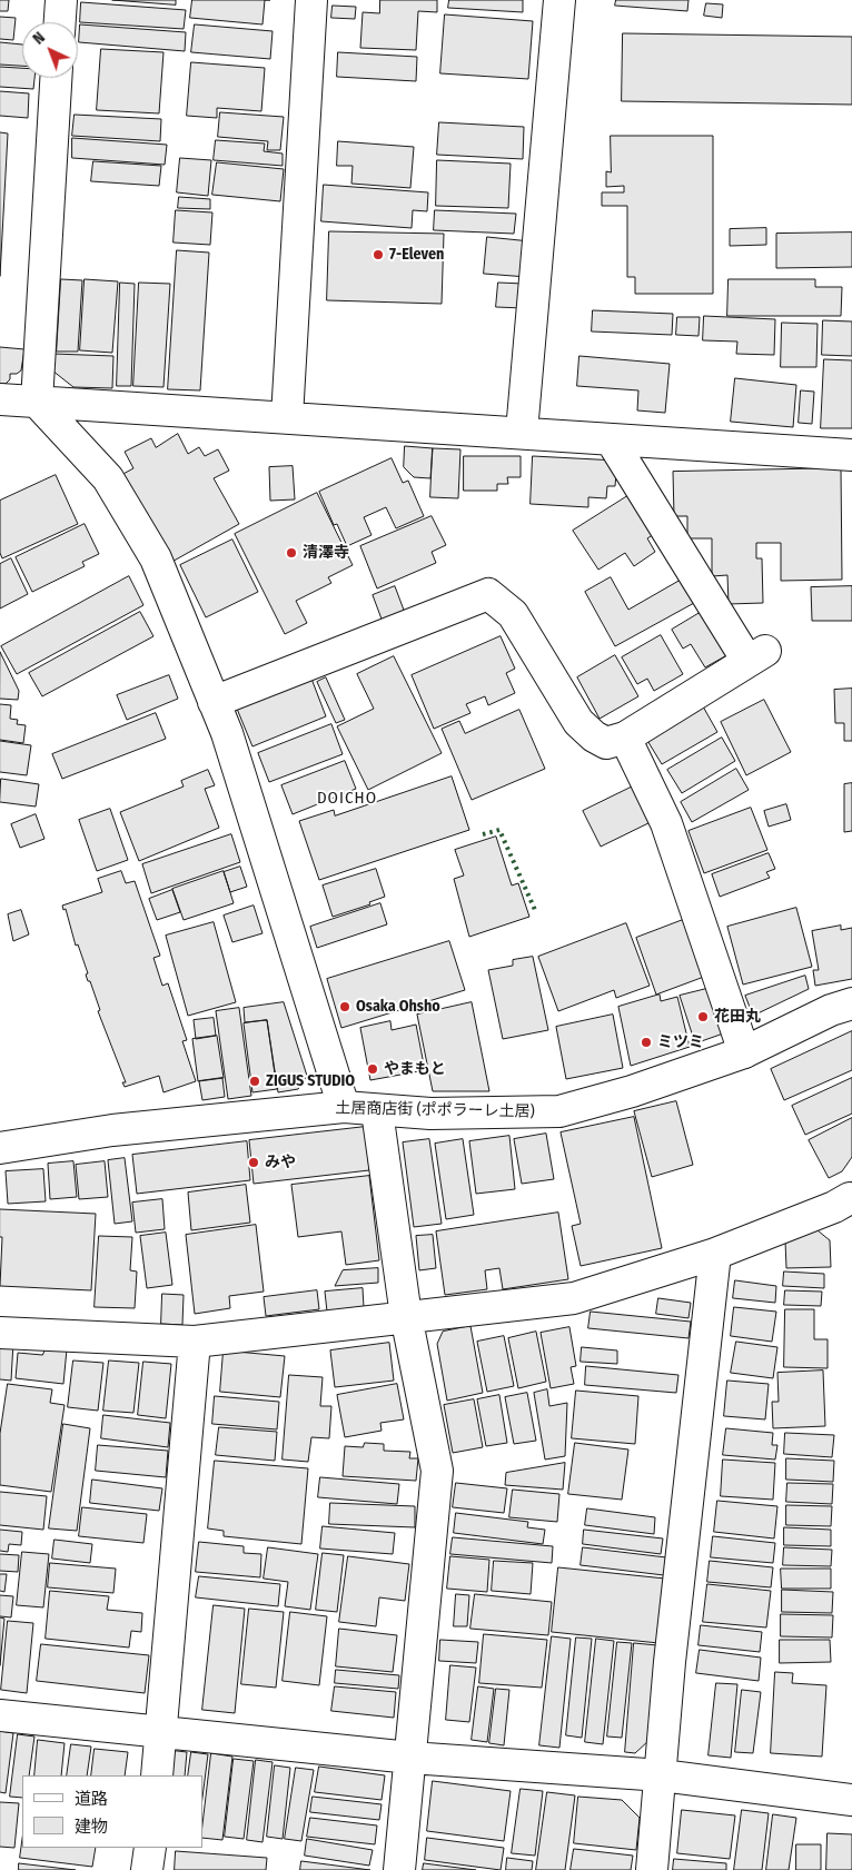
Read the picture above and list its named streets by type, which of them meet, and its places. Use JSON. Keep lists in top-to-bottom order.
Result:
{
  "streets": {
    "street": ["土居商店街 (ポポラーレ土居)"]
  },
  "districts": ["DOICHO"],
  "places": [
    "7-Eleven",
    "清澤寺",
    "Osaka Ohsho",
    "花田丸",
    "ミツミ",
    "やまもと",
    "ZIGUS STUDIO",
    "みや"
  ],
  "legend": ["道路", "建物"],
  "north": "top left"
}
